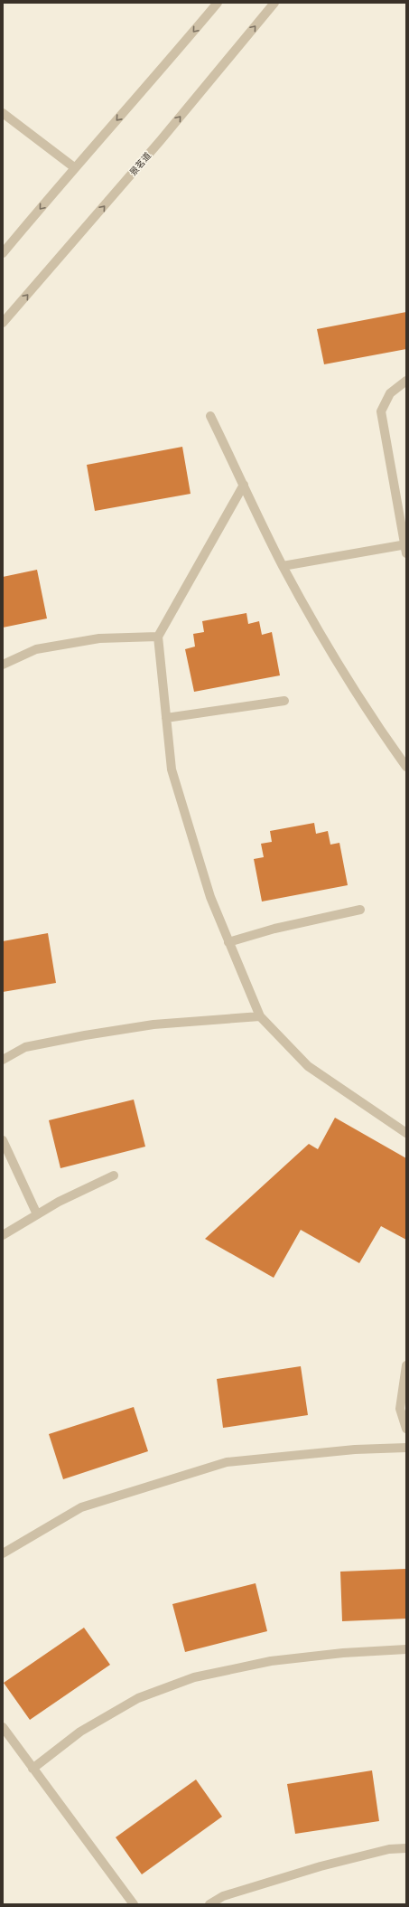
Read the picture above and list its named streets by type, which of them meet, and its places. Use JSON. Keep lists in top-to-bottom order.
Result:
{
  "streets": {
    "street": ["景茗道"]
  }
}
